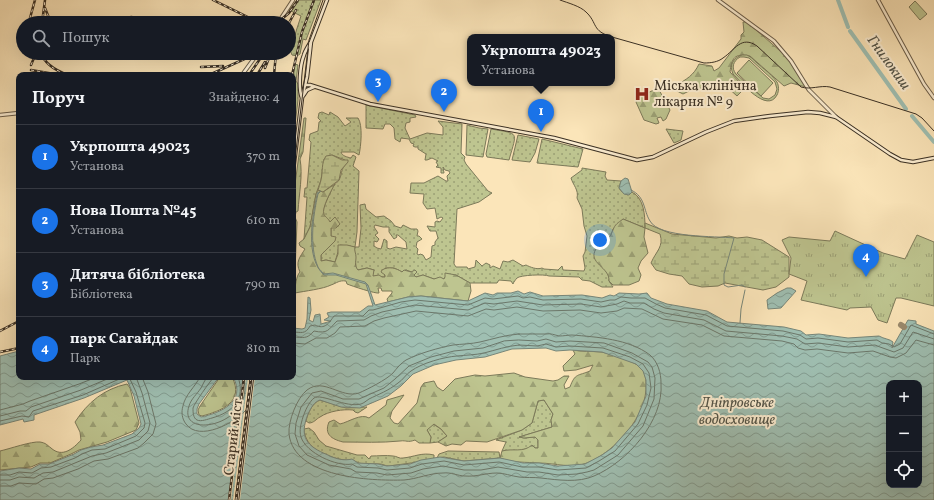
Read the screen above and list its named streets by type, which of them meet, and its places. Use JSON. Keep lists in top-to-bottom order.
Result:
{
  "streets": {
    "main road": ["Старий міст"]
  },
  "water": ["Гнилокиш", "Дніпровське водосховище"],
  "places": {
    "hospital": ["Міська клінічна лікарня № 9"]
  },
  "page": {
    "search": "Пошук",
    "popup": ["Укрпошта 49023", "Установа"],
    "pins": [
      "3",
      "2",
      "1",
      "4"
    ],
    "heading": ["Поруч", "Знайдено: 4"],
    "list": [
      {
        "mark": "1",
        "name": "Укрпошта 49023",
        "note": "Установа",
        "value": "370 m"
      },
      {
        "mark": "2",
        "name": "Нова Пошта №45",
        "note": "Установа",
        "value": "610 m"
      },
      {
        "mark": "3",
        "name": "Дитяча бібліотека",
        "note": "Бібліотека",
        "value": "790 m"
      },
      {
        "mark": "4",
        "name": "парк Сагайдак",
        "note": "Парк",
        "value": "810 m"
      }
    ],
    "map_buttons": ["+", "−"]
  }
}
